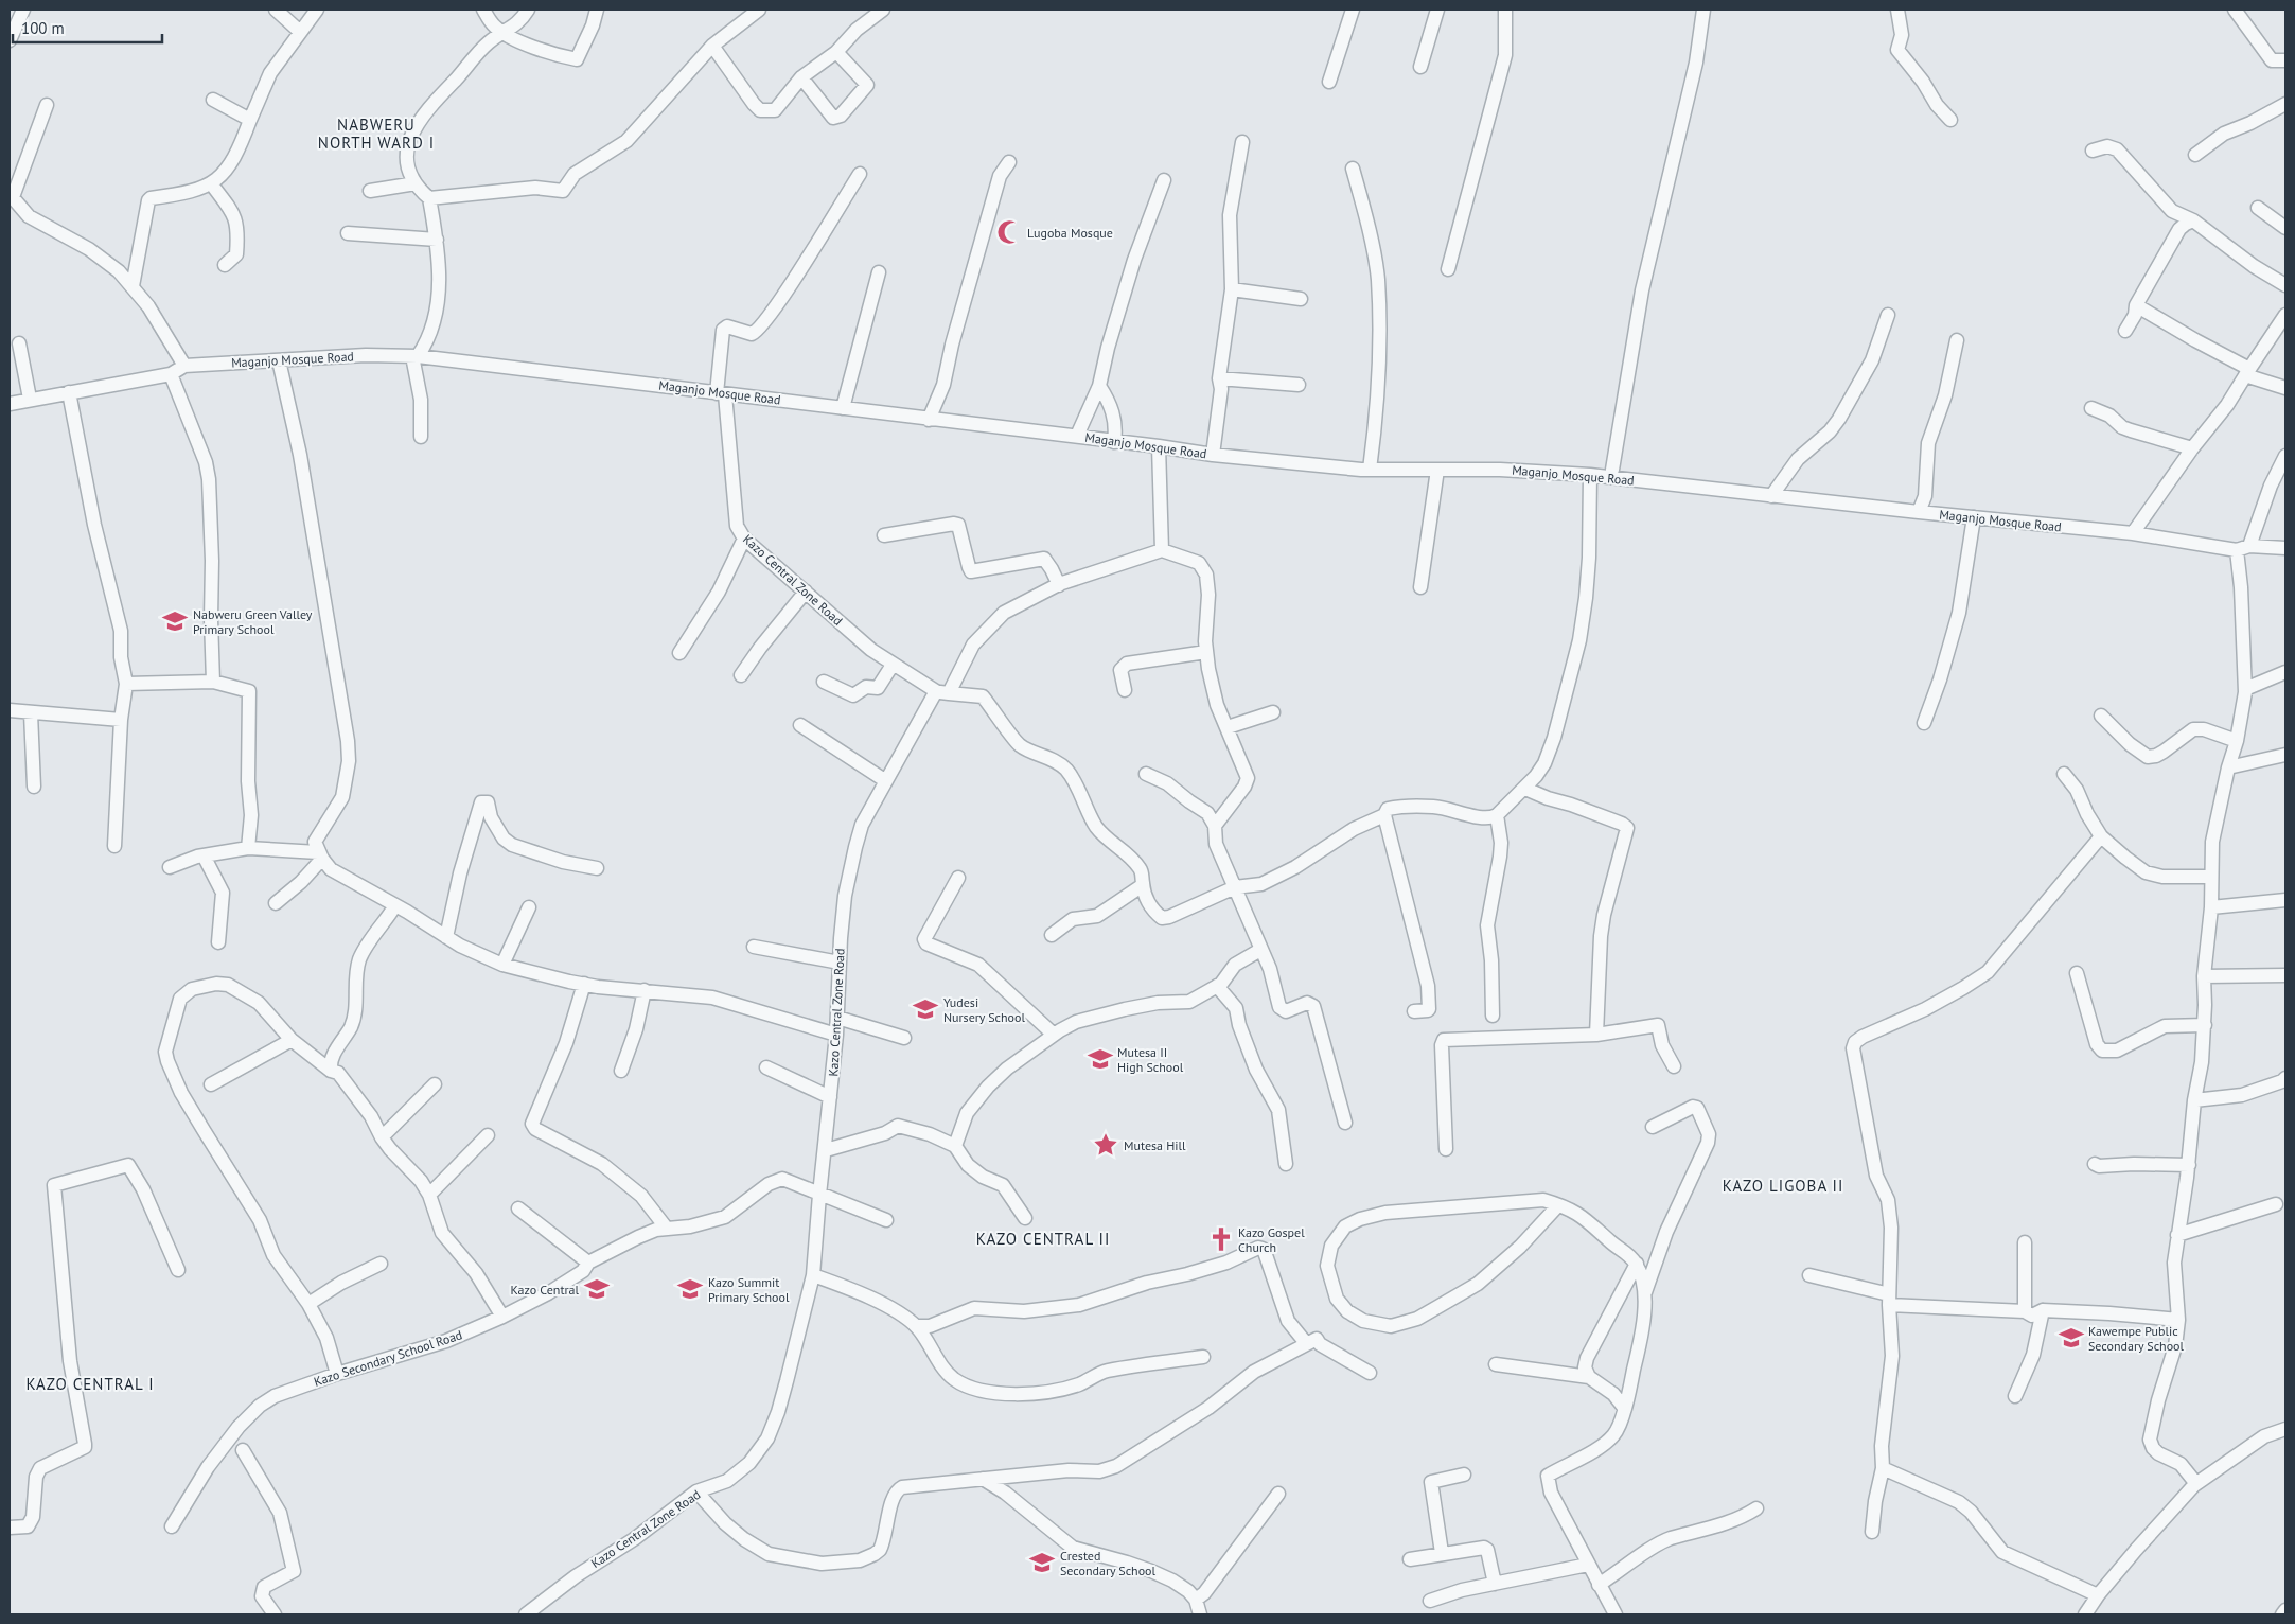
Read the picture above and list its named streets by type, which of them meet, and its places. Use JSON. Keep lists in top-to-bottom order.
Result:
{
  "streets": {
    "street": ["Maganjo Mosque Road", "Kazo Central Zone Road", "Kazo Secondary School Road"]
  },
  "crossings": [
    ["Maganjo Mosque Road", "Kazo Central Zone Road"],
    ["Kazo Central Zone Road", "Kazo Secondary School Road"]
  ],
  "districts": [
    "NABWERU NORTH WARD I",
    "KAZO LIGOBA II",
    "KAZO CENTRAL II",
    "KAZO CENTRAL I"
  ],
  "places": {
    "mosque": ["Lugoba Mosque"],
    "school or university": [
      "Nabweru Green Valley Primary School",
      "Yudesi Nursery School",
      "Mutesa II High School",
      "Kazo Central",
      "Kazo Summit Primary School",
      "Kawempe Public Secondary School",
      "Crested Secondary School"
    ],
    "place": ["Mutesa Hill"],
    "church": ["Kazo Gospel Church"]
  },
  "scale_bar": "100 m"
}
